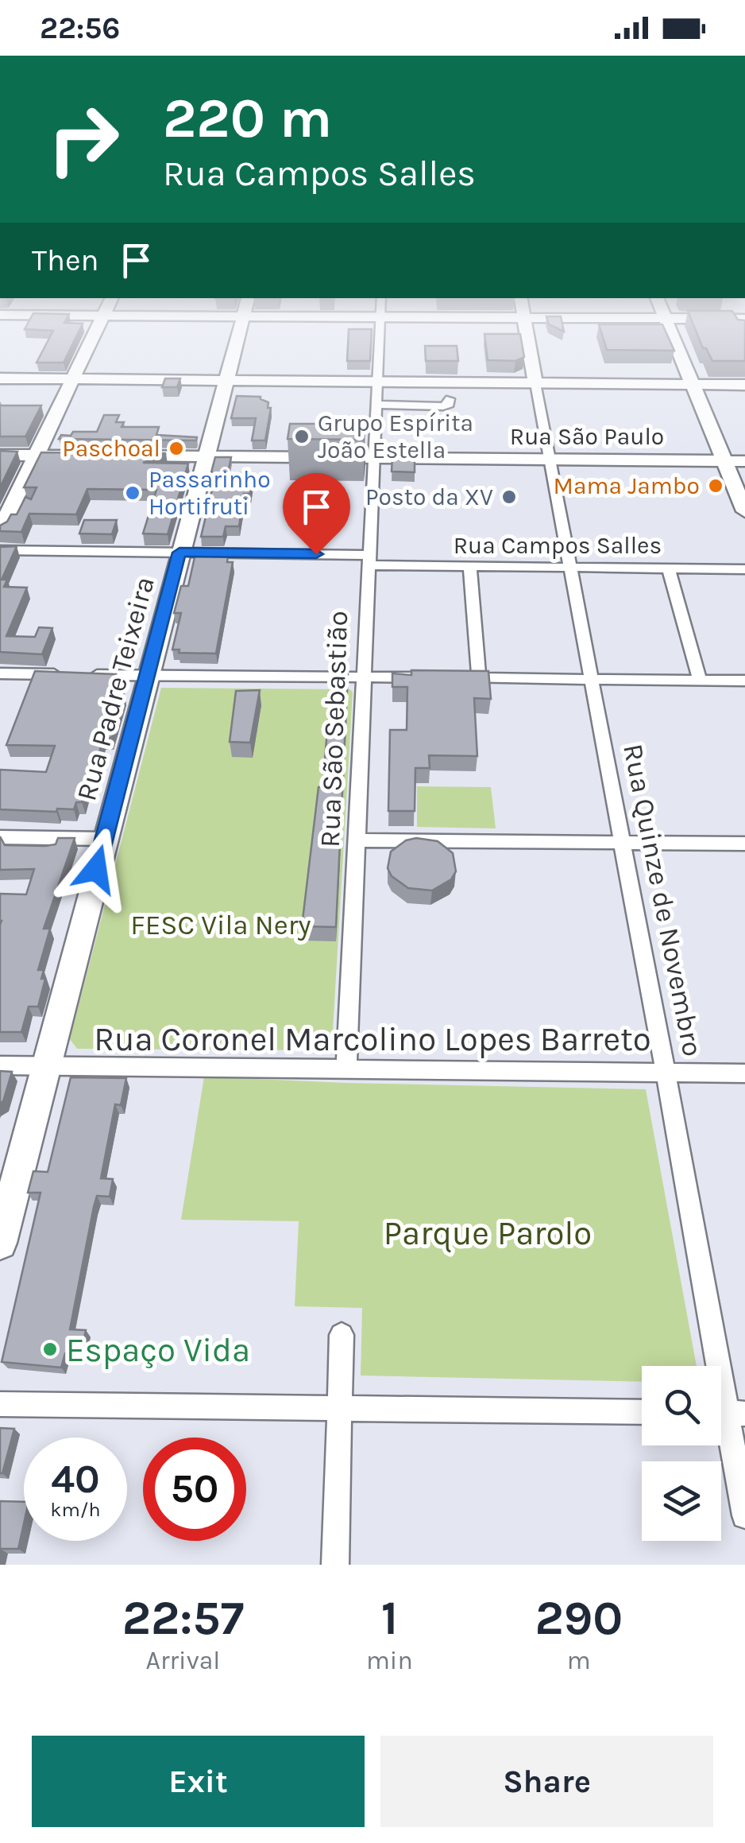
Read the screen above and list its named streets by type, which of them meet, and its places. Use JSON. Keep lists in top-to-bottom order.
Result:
{
  "streets": {
    "main road": ["Rua São Paulo", "Rua Padre Teixeira", "Rua Quinze de Novembro"],
    "street": ["Rua Campos Salles", "Rua São Sebastião", "Rua Coronel Marcolino Lopes Barreto"]
  },
  "crossings": [
    ["Rua São Paulo", "Rua Padre Teixeira"],
    ["Rua São Paulo", "Rua São Sebastião"],
    ["Rua São Paulo", "Rua Quinze de Novembro"],
    ["Rua Campos Salles", "Rua Padre Teixeira"],
    ["Rua Campos Salles", "Rua São Sebastião"],
    ["Rua Campos Salles", "Rua Quinze de Novembro"],
    ["Rua Padre Teixeira", "Rua Coronel Marcolino Lopes Barreto"],
    ["Rua São Sebastião", "Rua Coronel Marcolino Lopes Barreto"],
    ["Rua Quinze de Novembro", "Rua Coronel Marcolino Lopes Barreto"]
  ],
  "parks": ["FESC Vila Nery", "Parque Parolo"],
  "places": [
    "Grupo Espírita João Estella",
    "Paschoal",
    "Mama Jambo",
    "Passarinho Hortifruti",
    "Posto da XV",
    "Espaço Vida"
  ],
  "page": {
    "status": "22:56",
    "turn": ["220 m", "Rua Campos Salles"],
    "then": "Then",
    "speed": "40 km/h",
    "limit": "50",
    "eta": [
      "22:57",
      "Arrival",
      "1",
      "min",
      "290",
      "m"
    ],
    "buttons": ["Exit", "Share"]
  }
}
